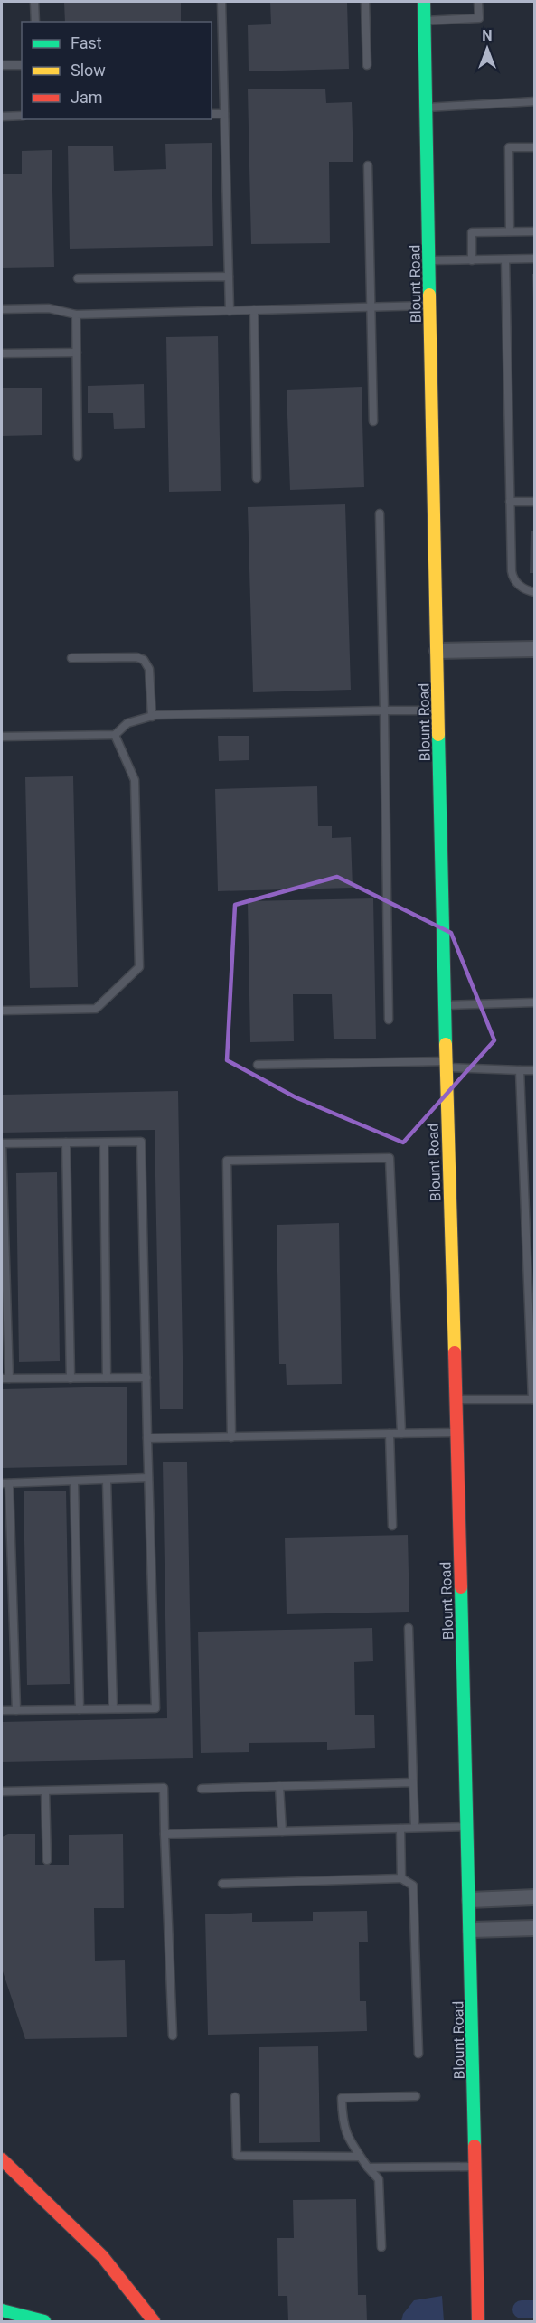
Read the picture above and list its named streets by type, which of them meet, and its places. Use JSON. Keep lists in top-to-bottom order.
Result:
{
  "streets": {
    "main road": ["Blount Road"]
  },
  "legend": ["Fast", "Slow", "Jam"],
  "north": "top"
}
